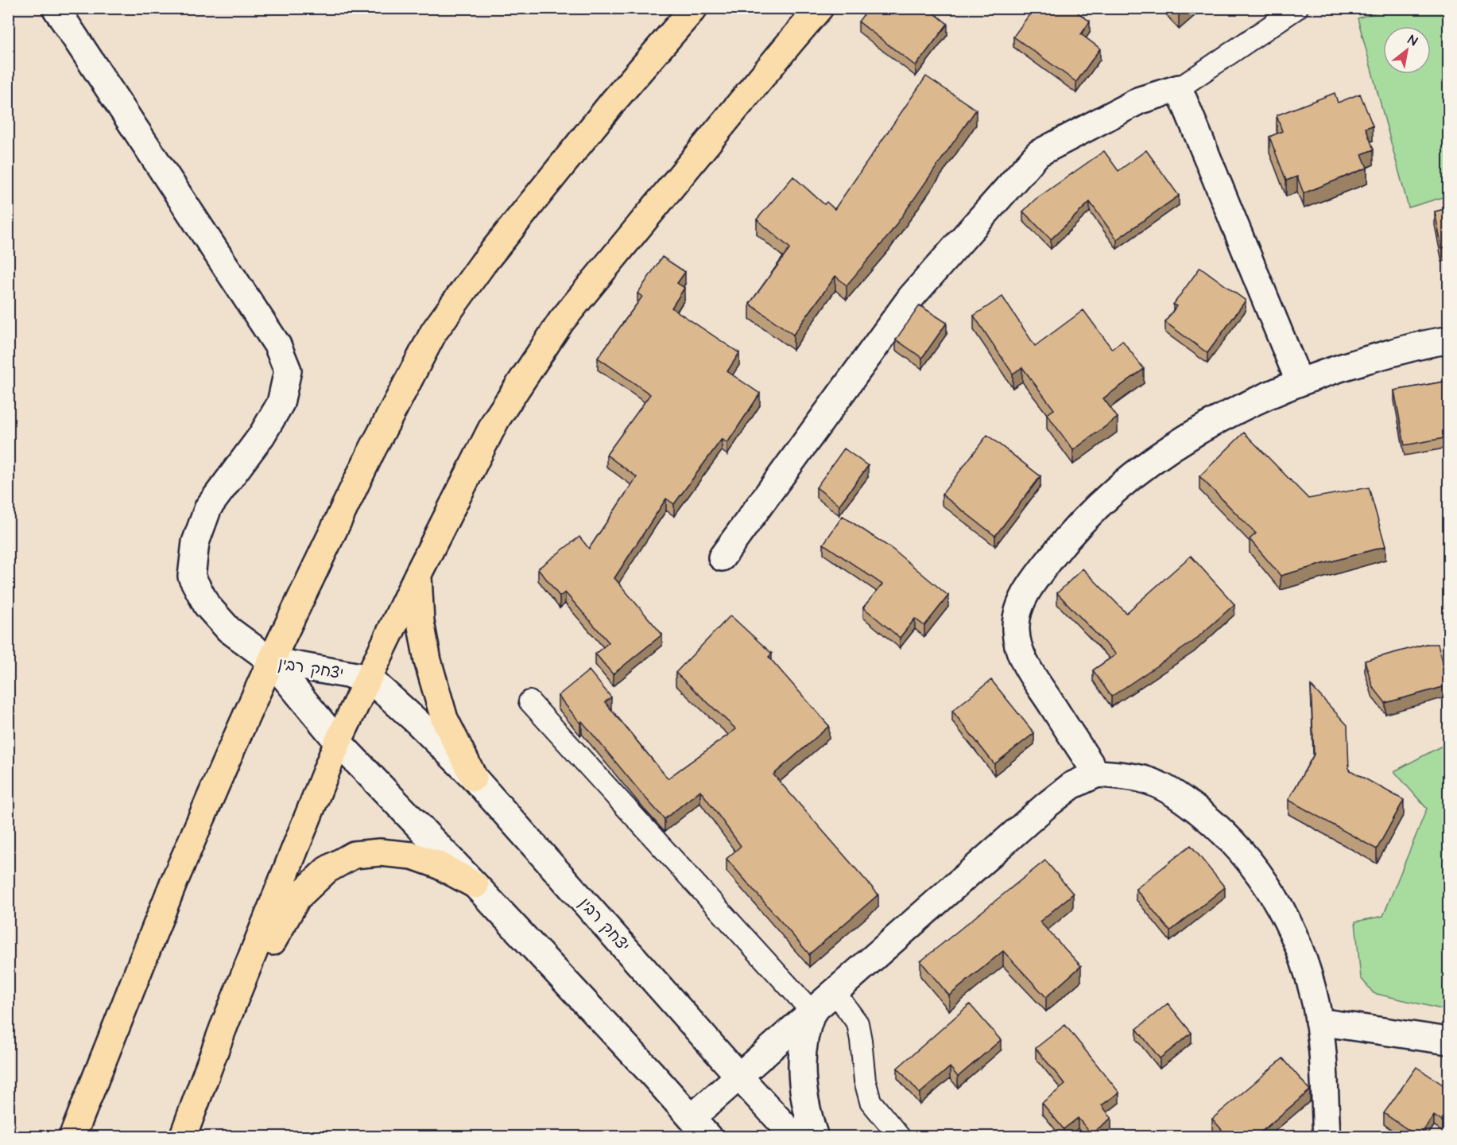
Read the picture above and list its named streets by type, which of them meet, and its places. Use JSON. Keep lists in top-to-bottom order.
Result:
{
  "streets": {
    "street": ["יצחק רבין"]
  },
  "north": "top right"
}
